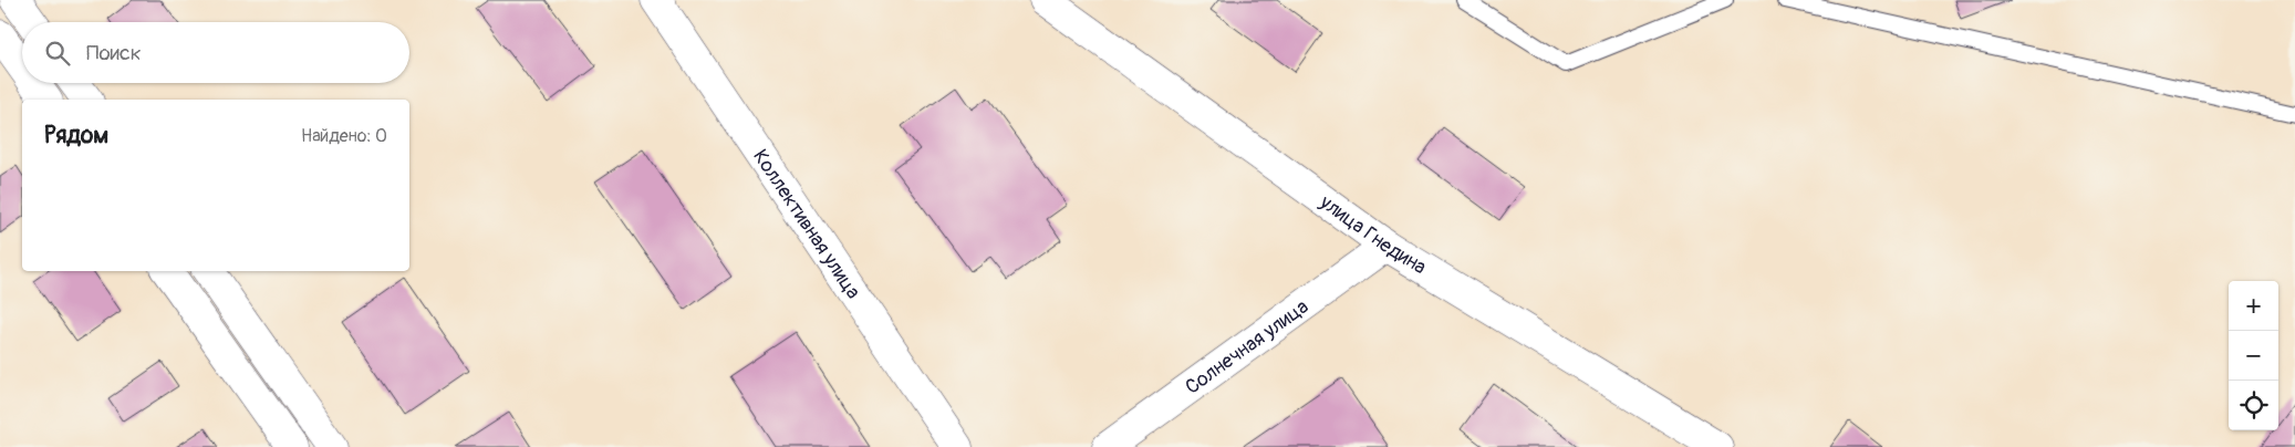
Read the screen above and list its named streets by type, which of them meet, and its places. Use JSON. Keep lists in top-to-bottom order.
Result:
{
  "streets": {
    "street": ["Коллективная улица", "улица Гнедина", "Солнечная улица"]
  },
  "crossings": [
    ["улица Гнедина", "Солнечная улица"]
  ],
  "page": {
    "search": "Поиск",
    "heading": ["Рядом", "Найдено: 0"],
    "map_buttons": ["+", "−"]
  }
}
